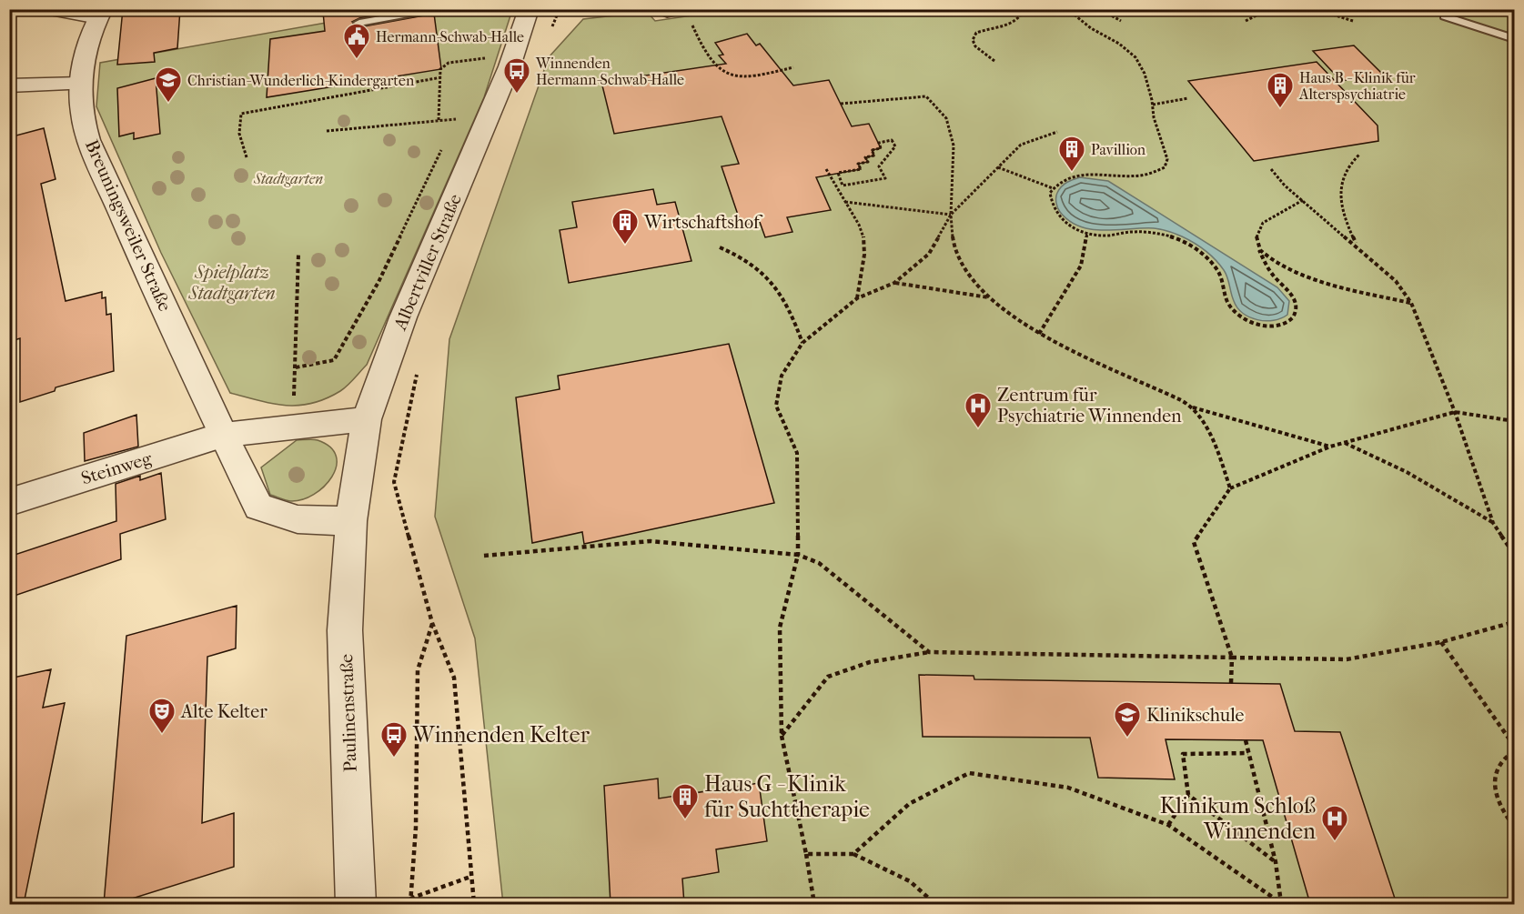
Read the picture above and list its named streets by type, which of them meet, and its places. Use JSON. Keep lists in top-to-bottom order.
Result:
{
  "streets": {
    "street": [
      "Breuningsweiler Straße",
      "Albertviller Straße",
      "Steinweg",
      "Paulinenstraße"
    ]
  },
  "crossings": [
    ["Breuningsweiler Straße", "Albertviller Straße"],
    ["Breuningsweiler Straße", "Steinweg"],
    ["Breuningsweiler Straße", "Paulinenstraße"],
    ["Albertviller Straße", "Paulinenstraße"]
  ],
  "parks": ["Stadtgarten", "Spielplatz Stadtgarten"],
  "places": {
    "public building": ["Hermann-Schwab-Halle"],
    "bus stop": ["Winnenden Hermann-Schwab-Halle", "Winnenden Kelter"],
    "school or university": ["Christian-Wunderlich-Kindergarten", "Klinikschule"],
    "building": [
      "Haus B - Klinik für Alterspsychiatrie",
      "Pavillion",
      "Wirtschaftshof",
      "Haus G - Klinik für Suchttherapie"
    ],
    "hospital": ["Zentrum für Psychiatrie Winnenden", "Klinikum Schloß Winnenden"],
    "theatre": ["Alte Kelter"]
  }
}
